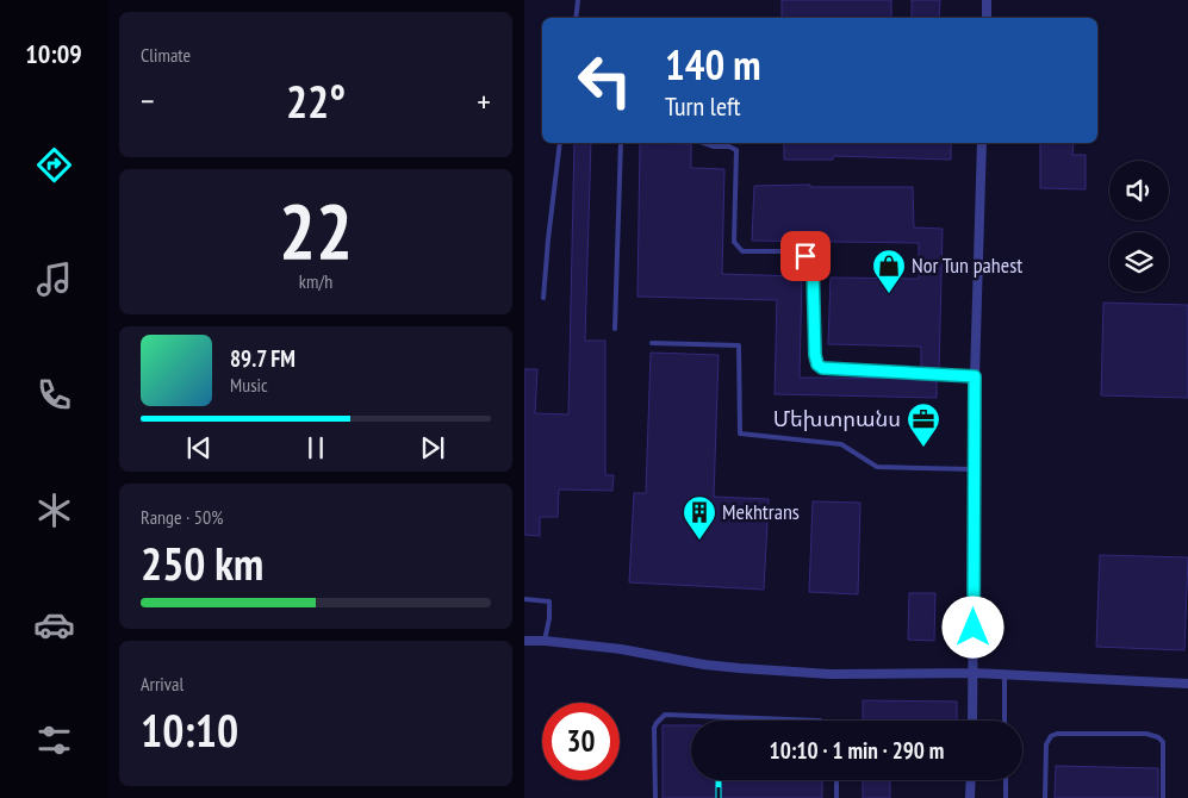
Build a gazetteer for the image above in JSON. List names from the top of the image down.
{
  "places": {
    "shop": ["Nor Tun pahest"],
    "office": ["Մեխտրանս"],
    "building": ["Mekhtrans"]
  },
  "page": {
    "tabs": "10:09",
    "tile": [
      "Climate",
      ["22", "km/h"],
      ["Range · 50%", "250 km"],
      ["Arrival", "10:10"]
    ],
    "turn": ["140 m", "Turn left"],
    "heat": ["−", "22°", "+"],
    "song": ["89.7 FM", "Music"],
    "limit": "30",
    "trip": "10:10 · 1 min · 290 m"
  }
}
